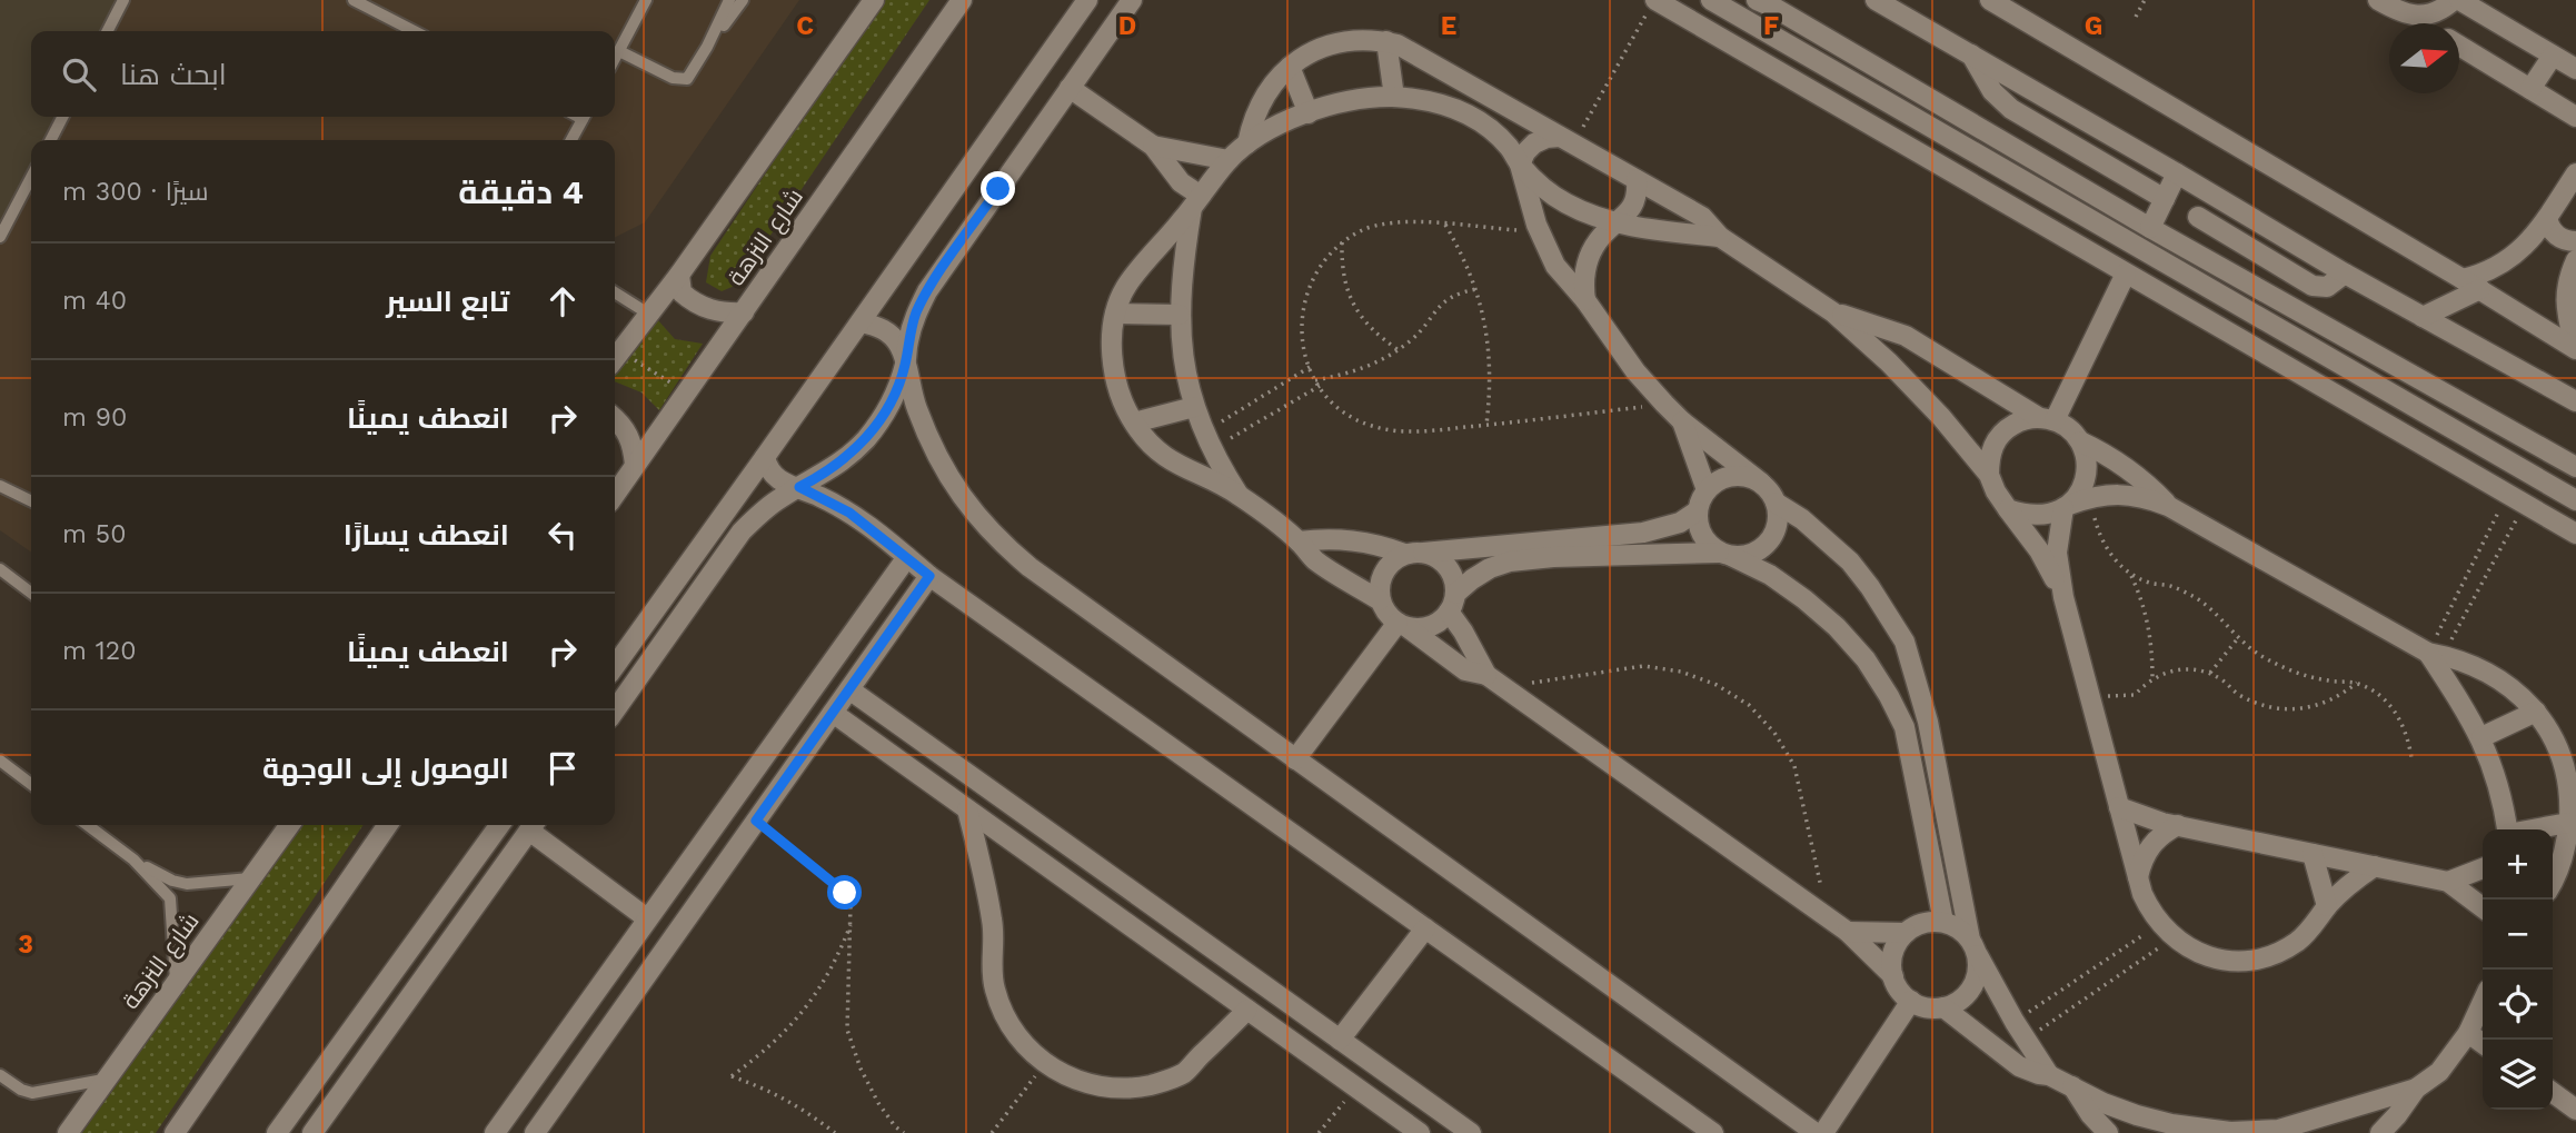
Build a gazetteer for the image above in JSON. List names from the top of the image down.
{
  "streets": {
    "street": ["شارع النزهة"]
  },
  "north": "right",
  "page": {
    "search": "ابحث هنا",
    "heading": ["4 دقيقة", "سيرًا · 300 m"],
    "list": [
      ["تابع السير", "40 m"],
      ["انعطف يمينًا", "90 m"],
      ["انعطف يسارًا", "50 m"],
      ["انعطف يمينًا", "120 m"],
      "الوصول إلى الوجهة"
    ],
    "map_buttons": ["+", "−"]
  },
  "grid": {
    "columns": [
      "C",
      "D",
      "E",
      "F",
      "G"
    ],
    "rows": ["3"]
  }
}
